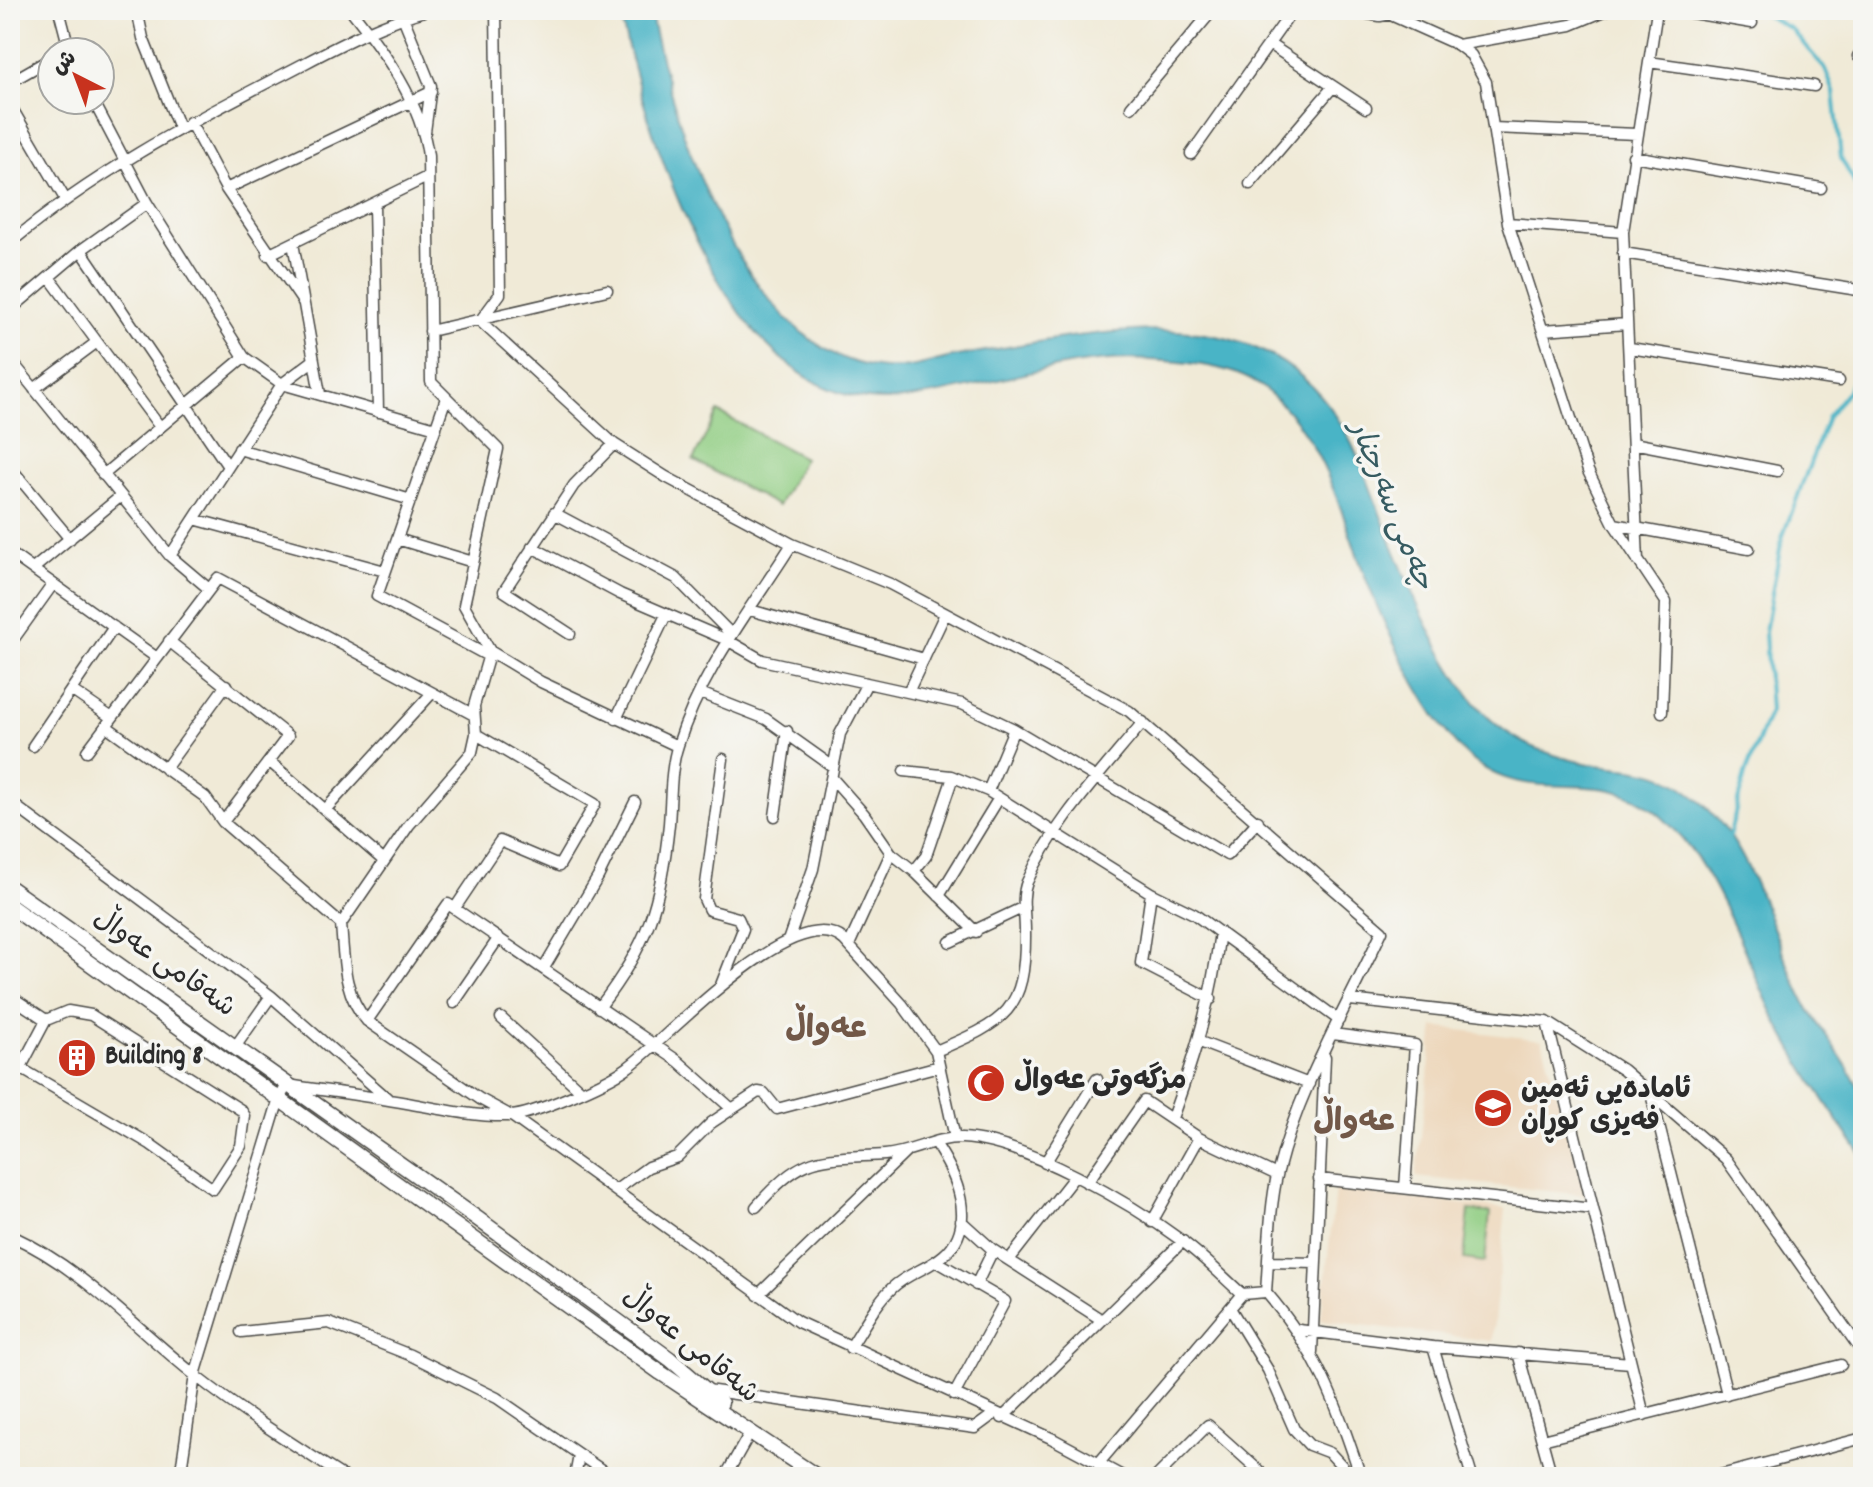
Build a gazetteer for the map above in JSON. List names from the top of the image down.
{
  "streets": {
    "main road": ["شەقامی عەواڵ"]
  },
  "districts": ["عەواڵ", "عەواڵ"],
  "water": ["چەمی سەرچنار"],
  "places": {
    "building": ["Building 8"],
    "mosque": ["مزگەوتی عەواڵ"],
    "school or university": ["ئامادەیی ئەمین فەیزی کوڕان"]
  },
  "north": "top left"
}
